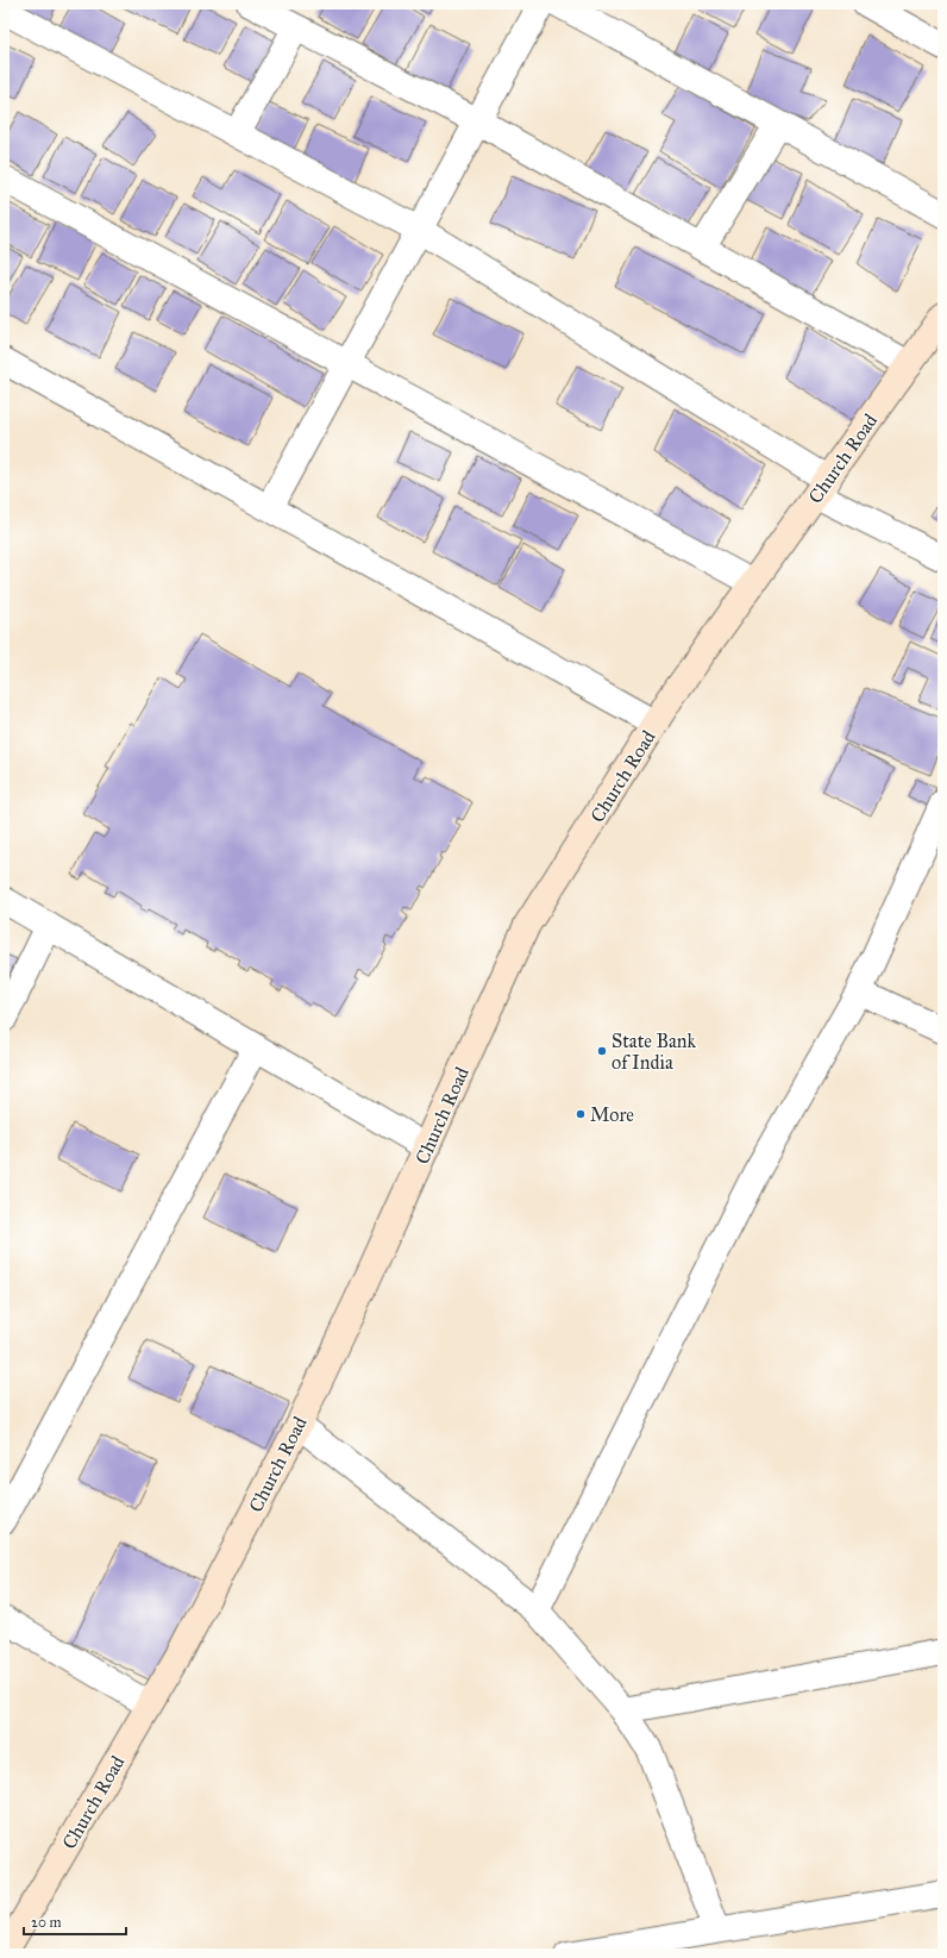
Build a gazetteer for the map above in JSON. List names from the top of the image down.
{
  "streets": {
    "main road": ["Church Road"]
  },
  "places": ["State Bank of India", "More"],
  "scale_bar": "20 m"
}
